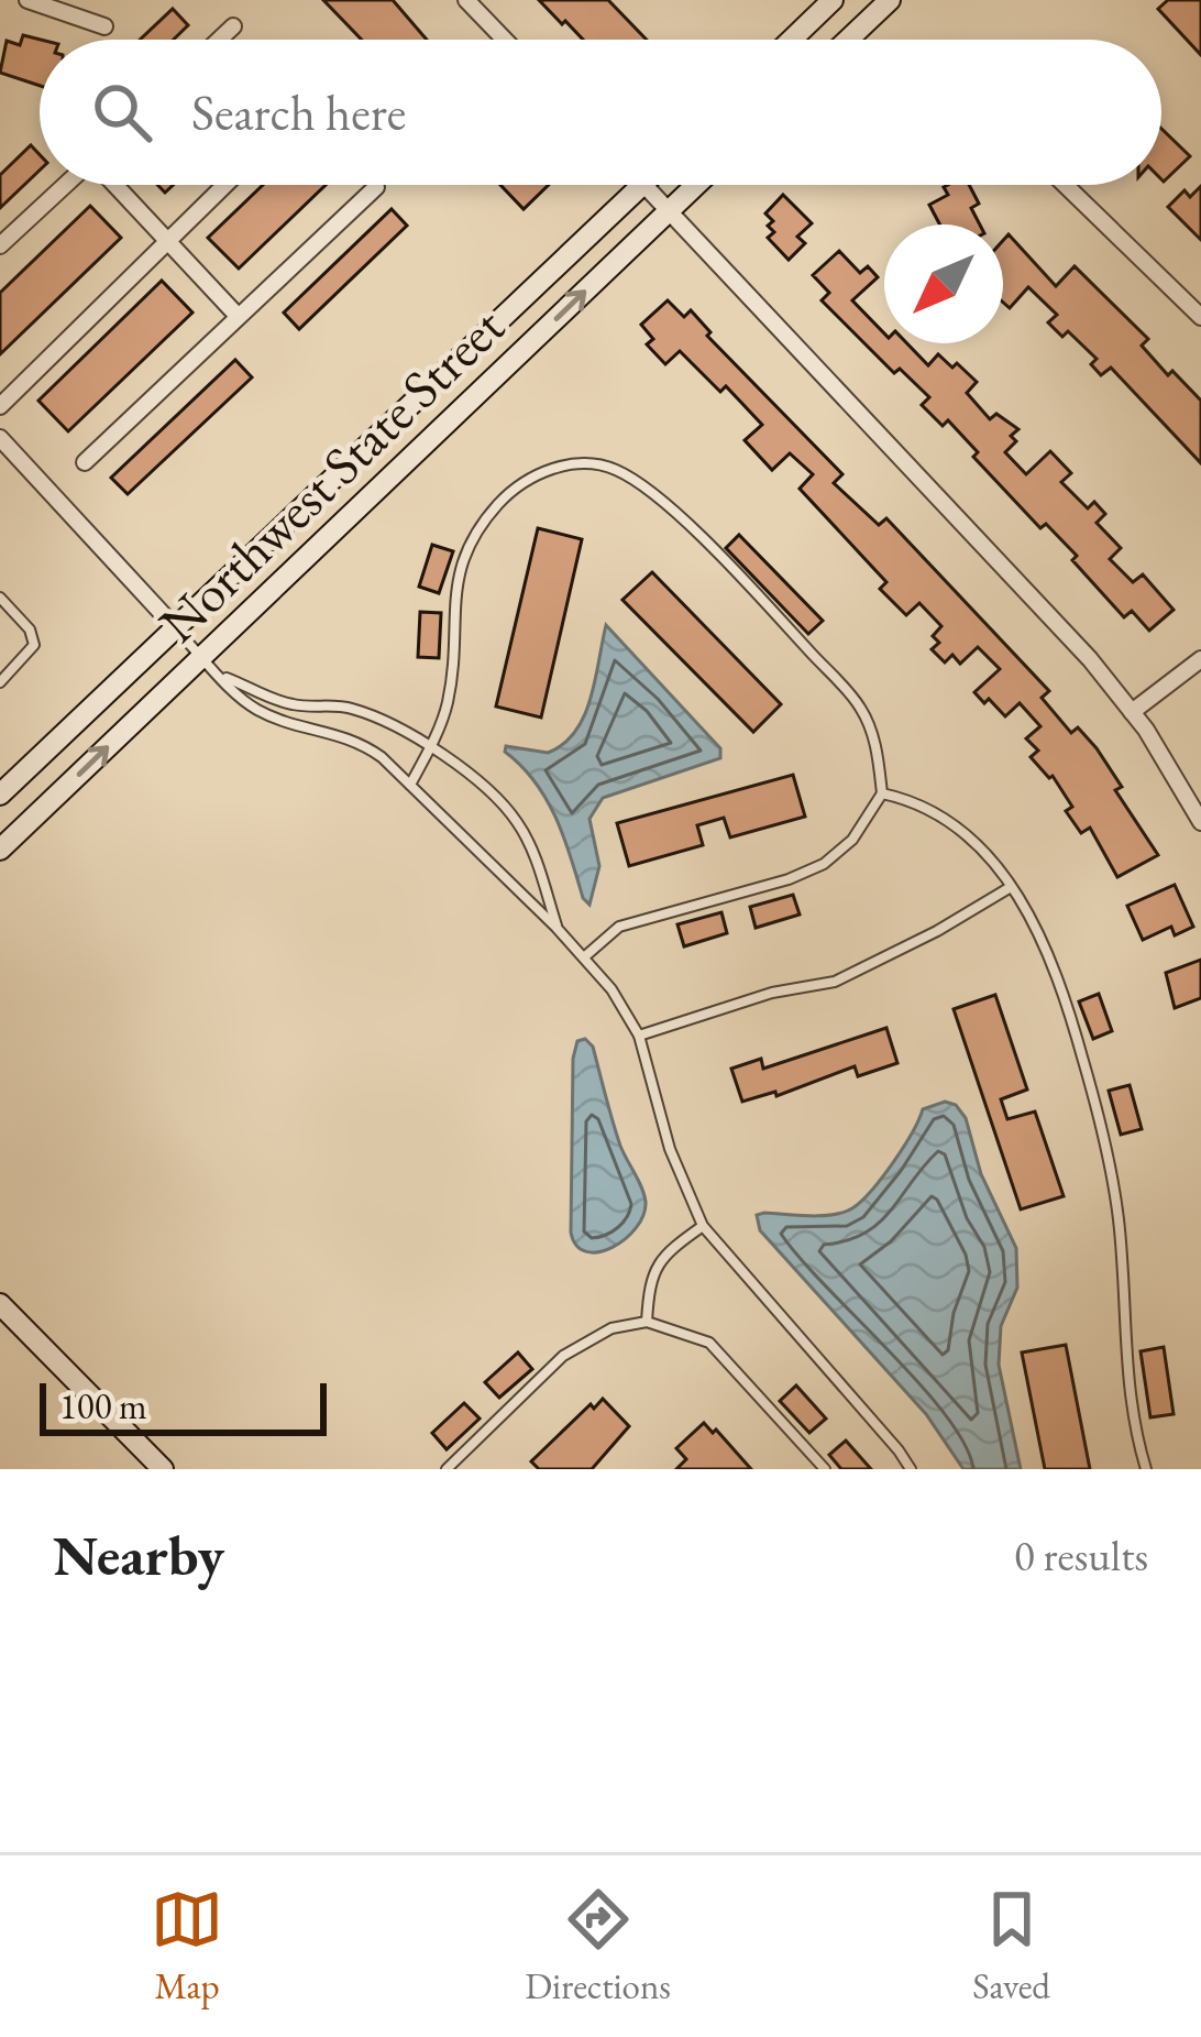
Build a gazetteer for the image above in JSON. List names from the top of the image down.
{
  "streets": {
    "main road": ["Northwest State Street"]
  },
  "scale_bar": "100 m",
  "north": "bottom left",
  "page": {
    "search": "Search here",
    "scale": "100 m",
    "heading": ["Nearby", "0 results"],
    "nav": ["Map", "Directions", "Saved"]
  }
}
